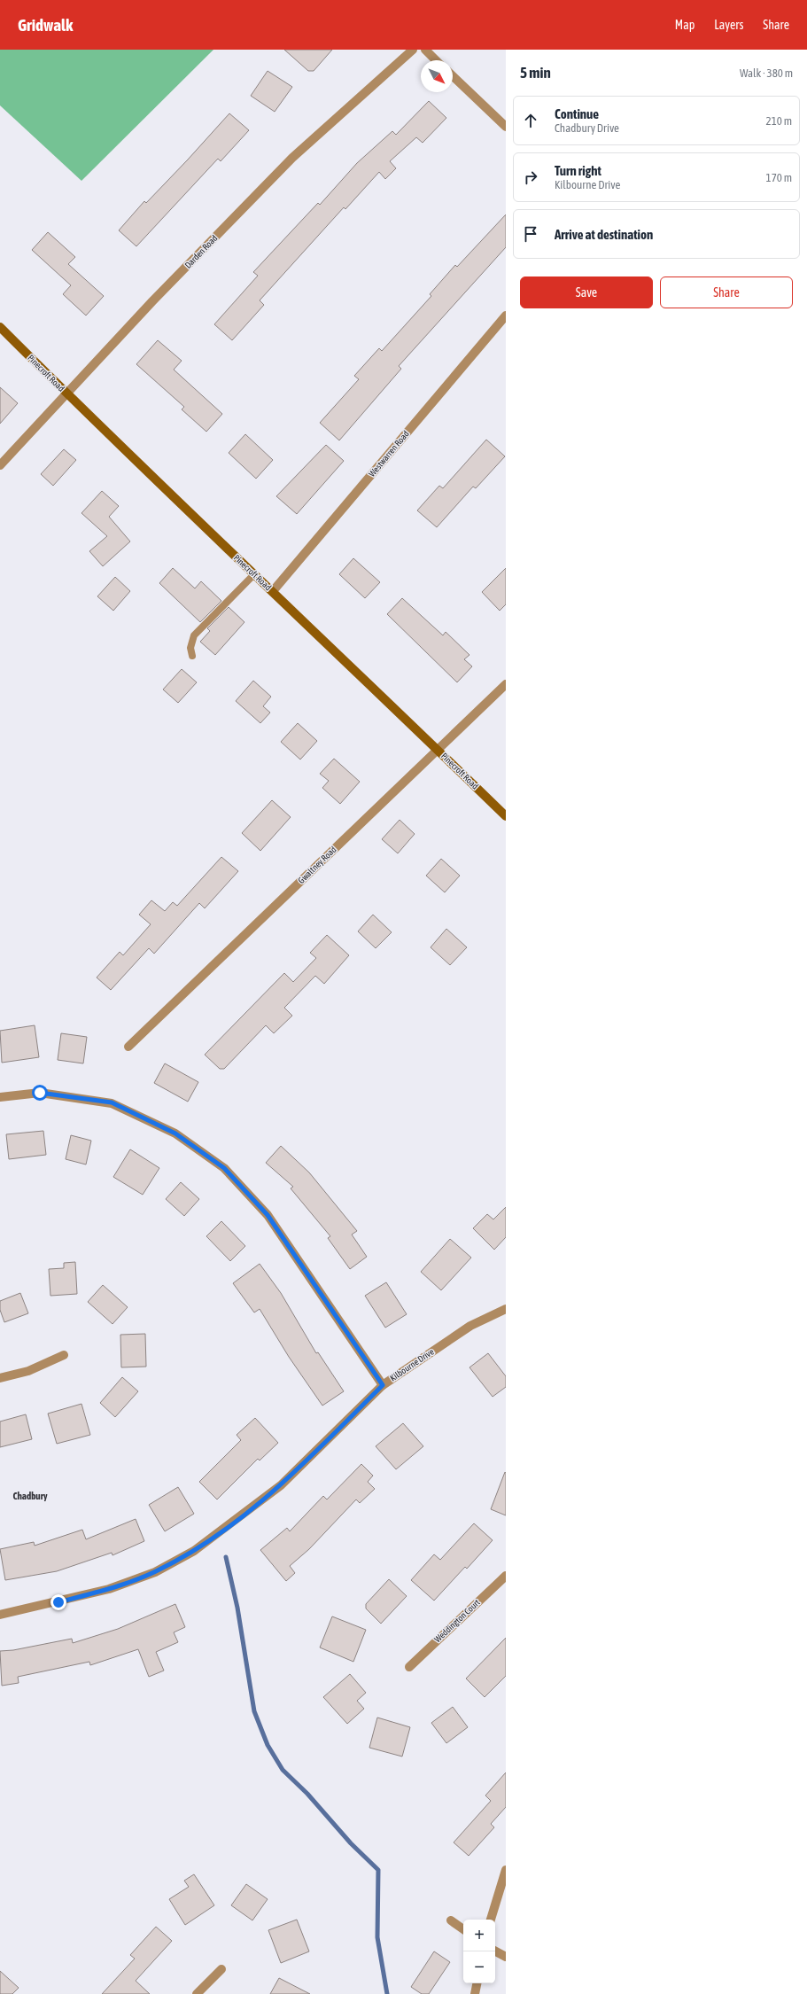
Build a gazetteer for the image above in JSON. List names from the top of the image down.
{
  "streets": {
    "street": [
      "Darden Road",
      "Pinecroft Road",
      "Westwarren Road",
      "Gwaltney Road",
      "Kilbourne Drive",
      "Weddington Court"
    ]
  },
  "crossings": [
    ["Darden Road", "Pinecroft Road"],
    ["Pinecroft Road", "Westwarren Road"],
    ["Pinecroft Road", "Gwaltney Road"]
  ],
  "districts": ["Chadbury"],
  "north": "bottom right",
  "page": {
    "header": "Gridwalk",
    "nav": ["Map", "Layers", "Share"],
    "heading": ["5 min", "Walk · 380 m"],
    "list": [
      ["Continue", "Chadbury Drive", "210 m"],
      ["Turn right", "Kilbourne Drive", "170 m"],
      "Arrive at destination"
    ],
    "buttons": ["Save", "Share"],
    "map_buttons": ["+", "−"]
  }
}
